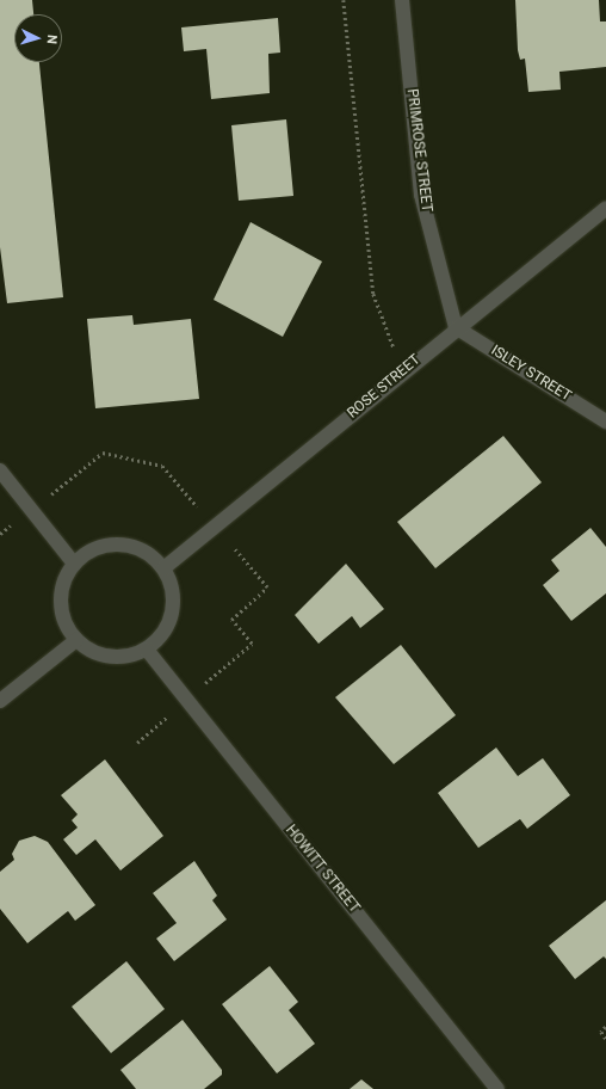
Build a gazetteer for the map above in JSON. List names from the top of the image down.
{
  "streets": {
    "street": [
      "PRIMROSE STREET",
      "ISLEY STREET",
      "ROSE STREET",
      "HOWITT STREET"
    ]
  },
  "crossings": [
    ["PRIMROSE STREET", "ISLEY STREET"],
    ["PRIMROSE STREET", "ROSE STREET"],
    ["ISLEY STREET", "ROSE STREET"],
    ["ROSE STREET", "HOWITT STREET"]
  ],
  "north": "right"
}
